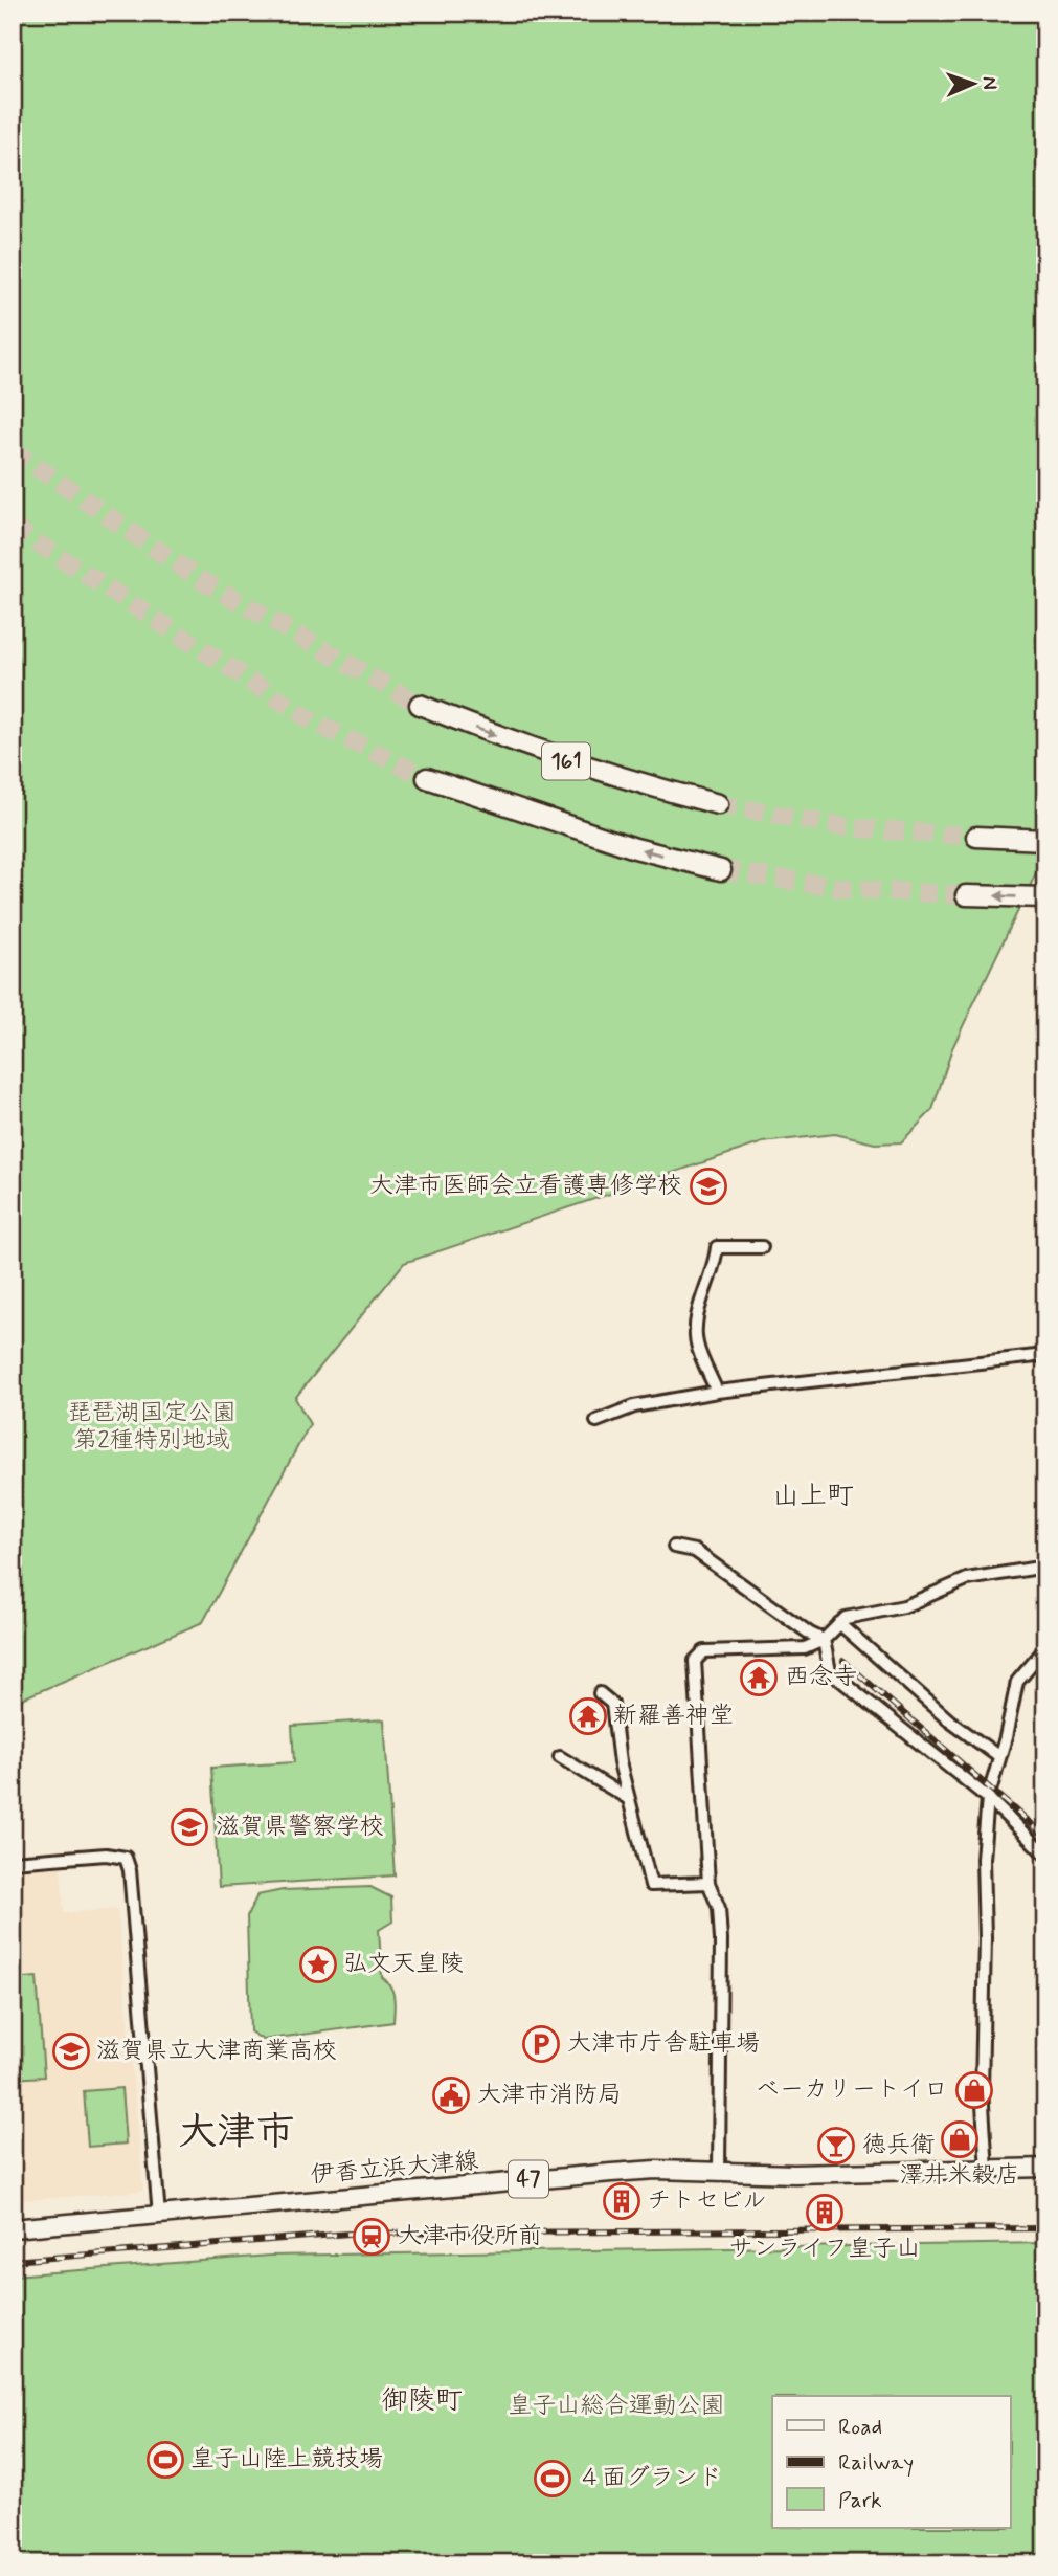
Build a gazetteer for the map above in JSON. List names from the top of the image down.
{
  "streets": {
    "highway": ["161"],
    "main road": ["伊香立浜大津線", "47"]
  },
  "districts": ["山上町", "大津市", "御陵町"],
  "parks": ["琵琶湖国定公園 第2種特別地域", "皇子山総合運動公園"],
  "places": {
    "school or university": ["大津市医師会立看護専修学校", "滋賀県警察学校", "滋賀県立大津商業高校"],
    "temple": ["西念寺", "新羅善神堂"],
    "place": ["弘文天皇陵"],
    "parking": ["大津市庁舎駐車場"],
    "shop": ["ベーカリートイロ", "澤井米穀店"],
    "public building": ["大津市消防局"],
    "bar": ["徳兵衛"],
    "building": ["チトセビル", "サンライフ皇子山"],
    "station": ["大津市役所前"],
    "sports": ["皇子山陸上競技場", "４面グランド"]
  },
  "legend": ["Road", "Railway", "Park"],
  "north": "right"
}
